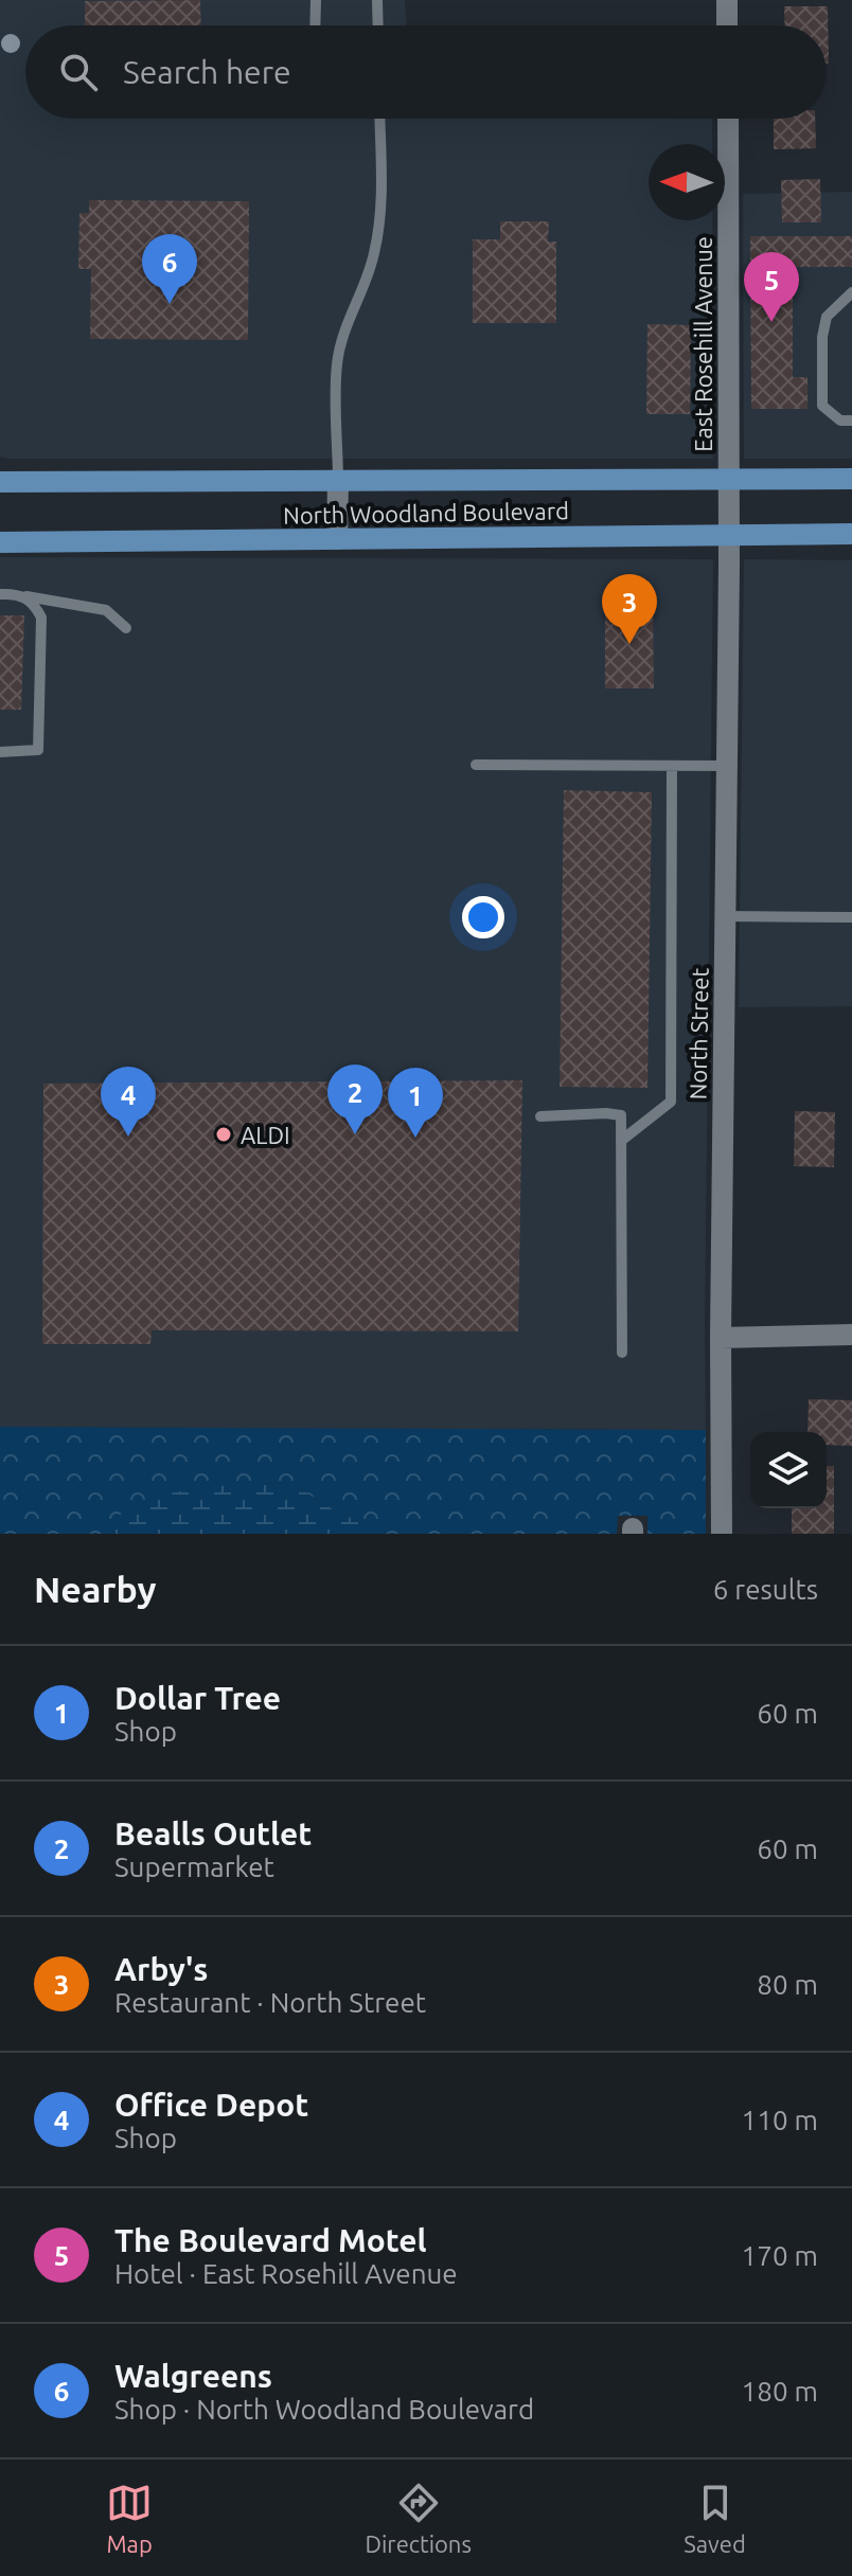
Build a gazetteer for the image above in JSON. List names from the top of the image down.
{
  "streets": {
    "main road": ["North Woodland Boulevard"],
    "street": ["East Rosehill Avenue", "North Street"]
  },
  "crossings": [
    ["East Rosehill Avenue", "North Woodland Boulevard"],
    ["East Rosehill Avenue", "North Street"],
    ["North Woodland Boulevard", "North Street"]
  ],
  "places": ["ALDI"],
  "north": "left",
  "page": {
    "search": "Search here",
    "pins": [
      "6",
      "5",
      "3",
      "2",
      "4",
      "1"
    ],
    "heading": ["Nearby", "6 results"],
    "list": [
      {
        "mark": "1",
        "name": "Dollar Tree",
        "note": "Shop",
        "value": "60 m"
      },
      {
        "mark": "2",
        "name": "Bealls Outlet",
        "note": "Supermarket",
        "value": "60 m"
      },
      {
        "mark": "3",
        "name": "Arby's",
        "note": "Restaurant · North Street",
        "value": "80 m"
      },
      {
        "mark": "4",
        "name": "Office Depot",
        "note": "Shop",
        "value": "110 m"
      },
      {
        "mark": "5",
        "name": "The Boulevard Motel",
        "note": "Hotel · East Rosehill Avenue",
        "value": "170 m"
      },
      {
        "mark": "6",
        "name": "Walgreens",
        "note": "Shop · North Woodland Boulevard",
        "value": "180 m"
      }
    ],
    "nav": ["Map", "Directions", "Saved"]
  }
}
